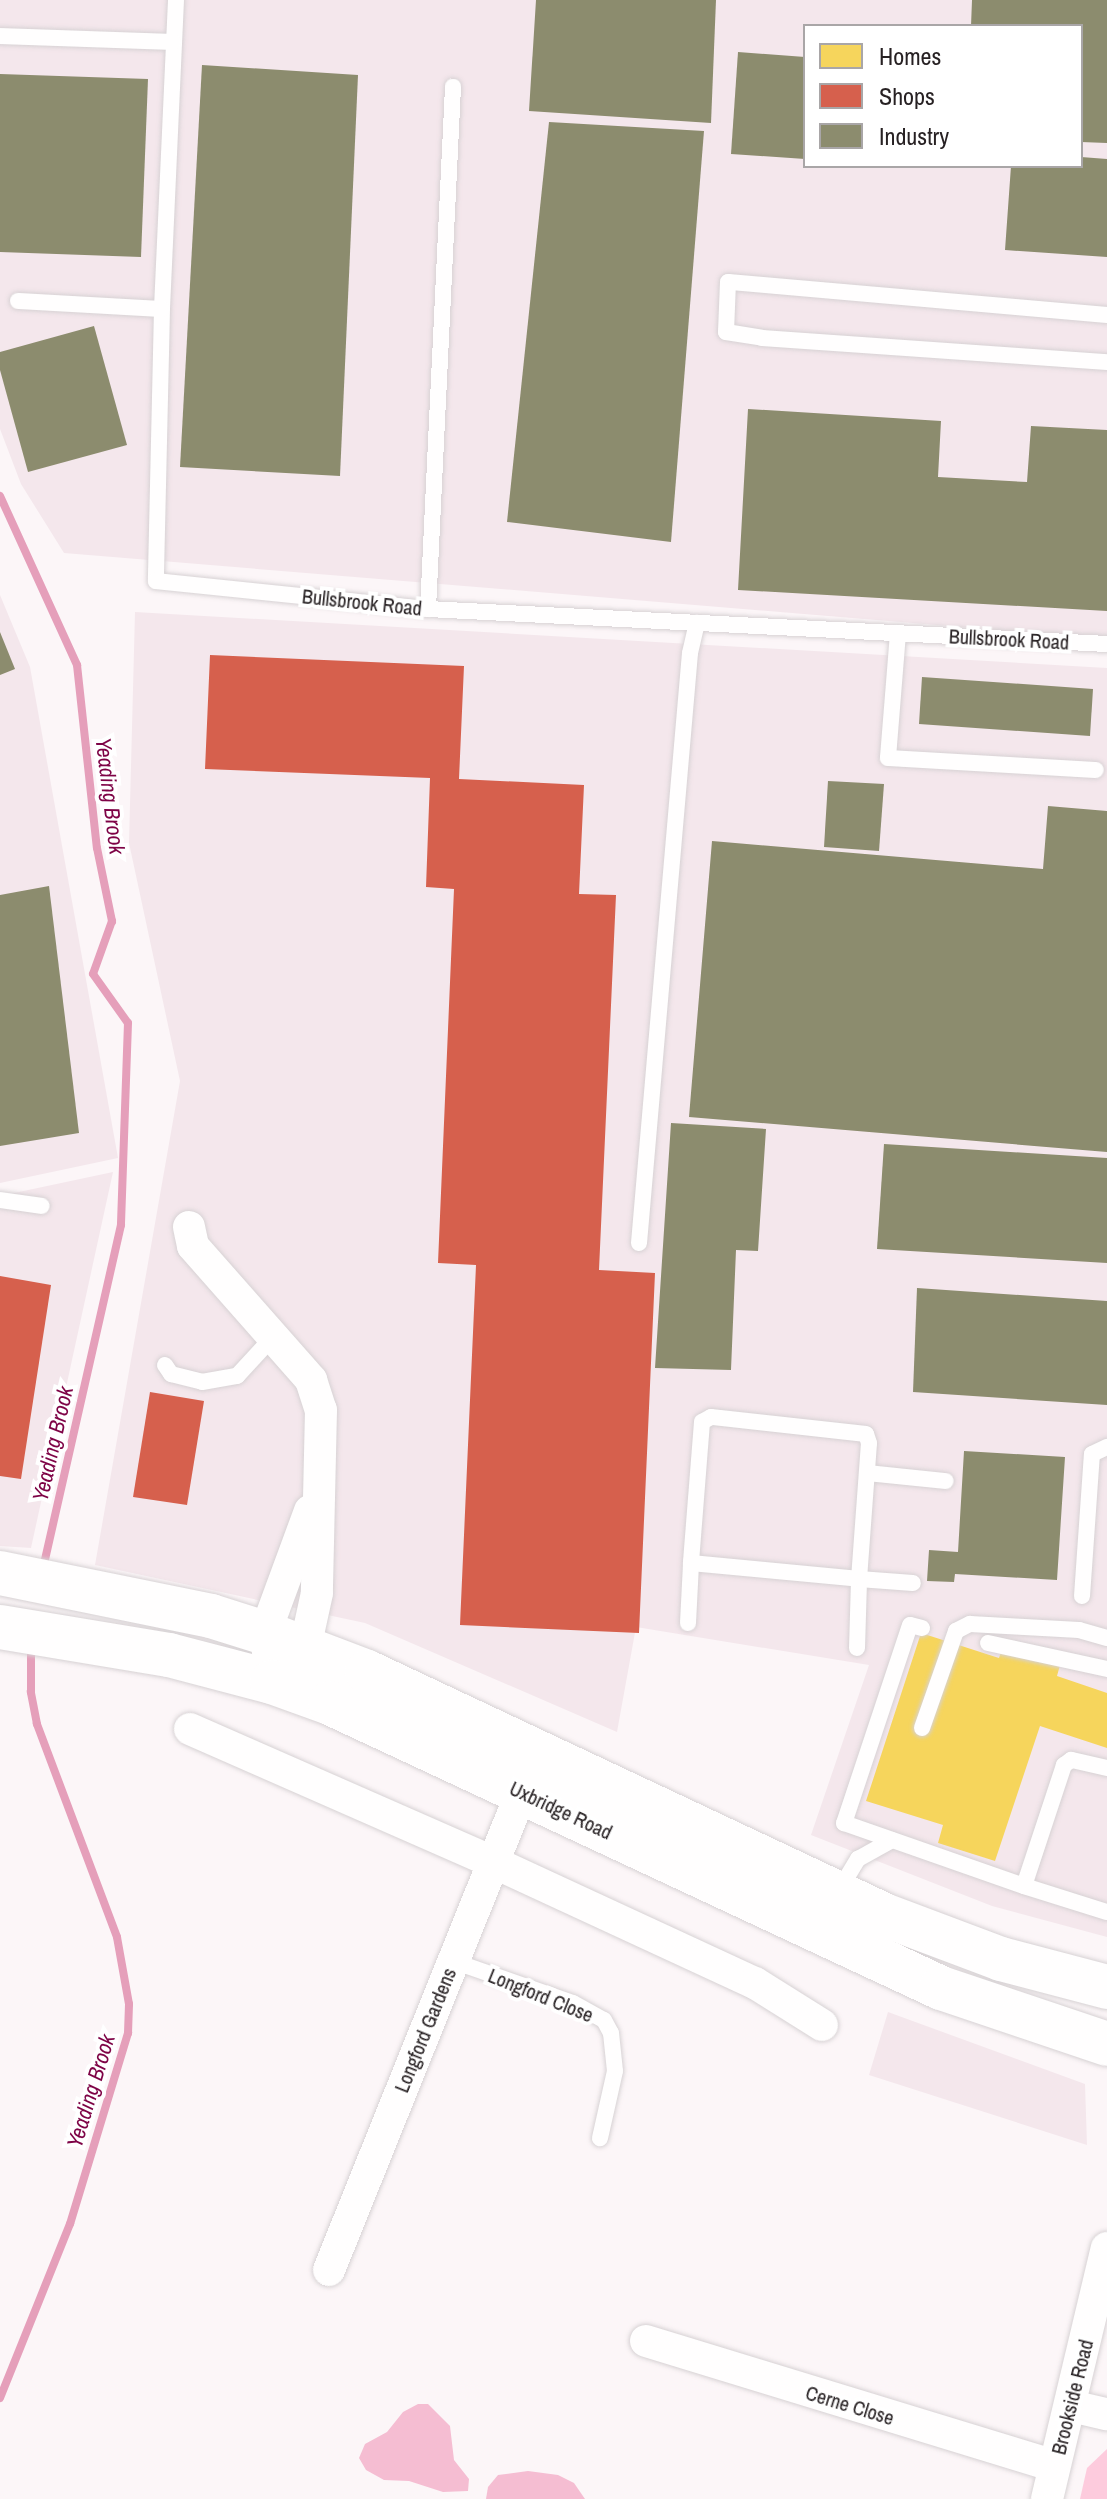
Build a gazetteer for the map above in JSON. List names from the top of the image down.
{
  "streets": {
    "main road": ["Uxbridge Road"],
    "street": ["Longford Gardens", "Brookside Road", "Cerne Close"],
    "lane": ["Bullsbrook Road", "Longford Close"]
  },
  "crossings": [
    ["Uxbridge Road", "Longford Gardens"],
    ["Longford Close", "Longford Gardens"],
    ["Brookside Road", "Cerne Close"]
  ],
  "water": ["Yeading Brook"],
  "legend": ["Homes", "Shops", "Industry"]
}
